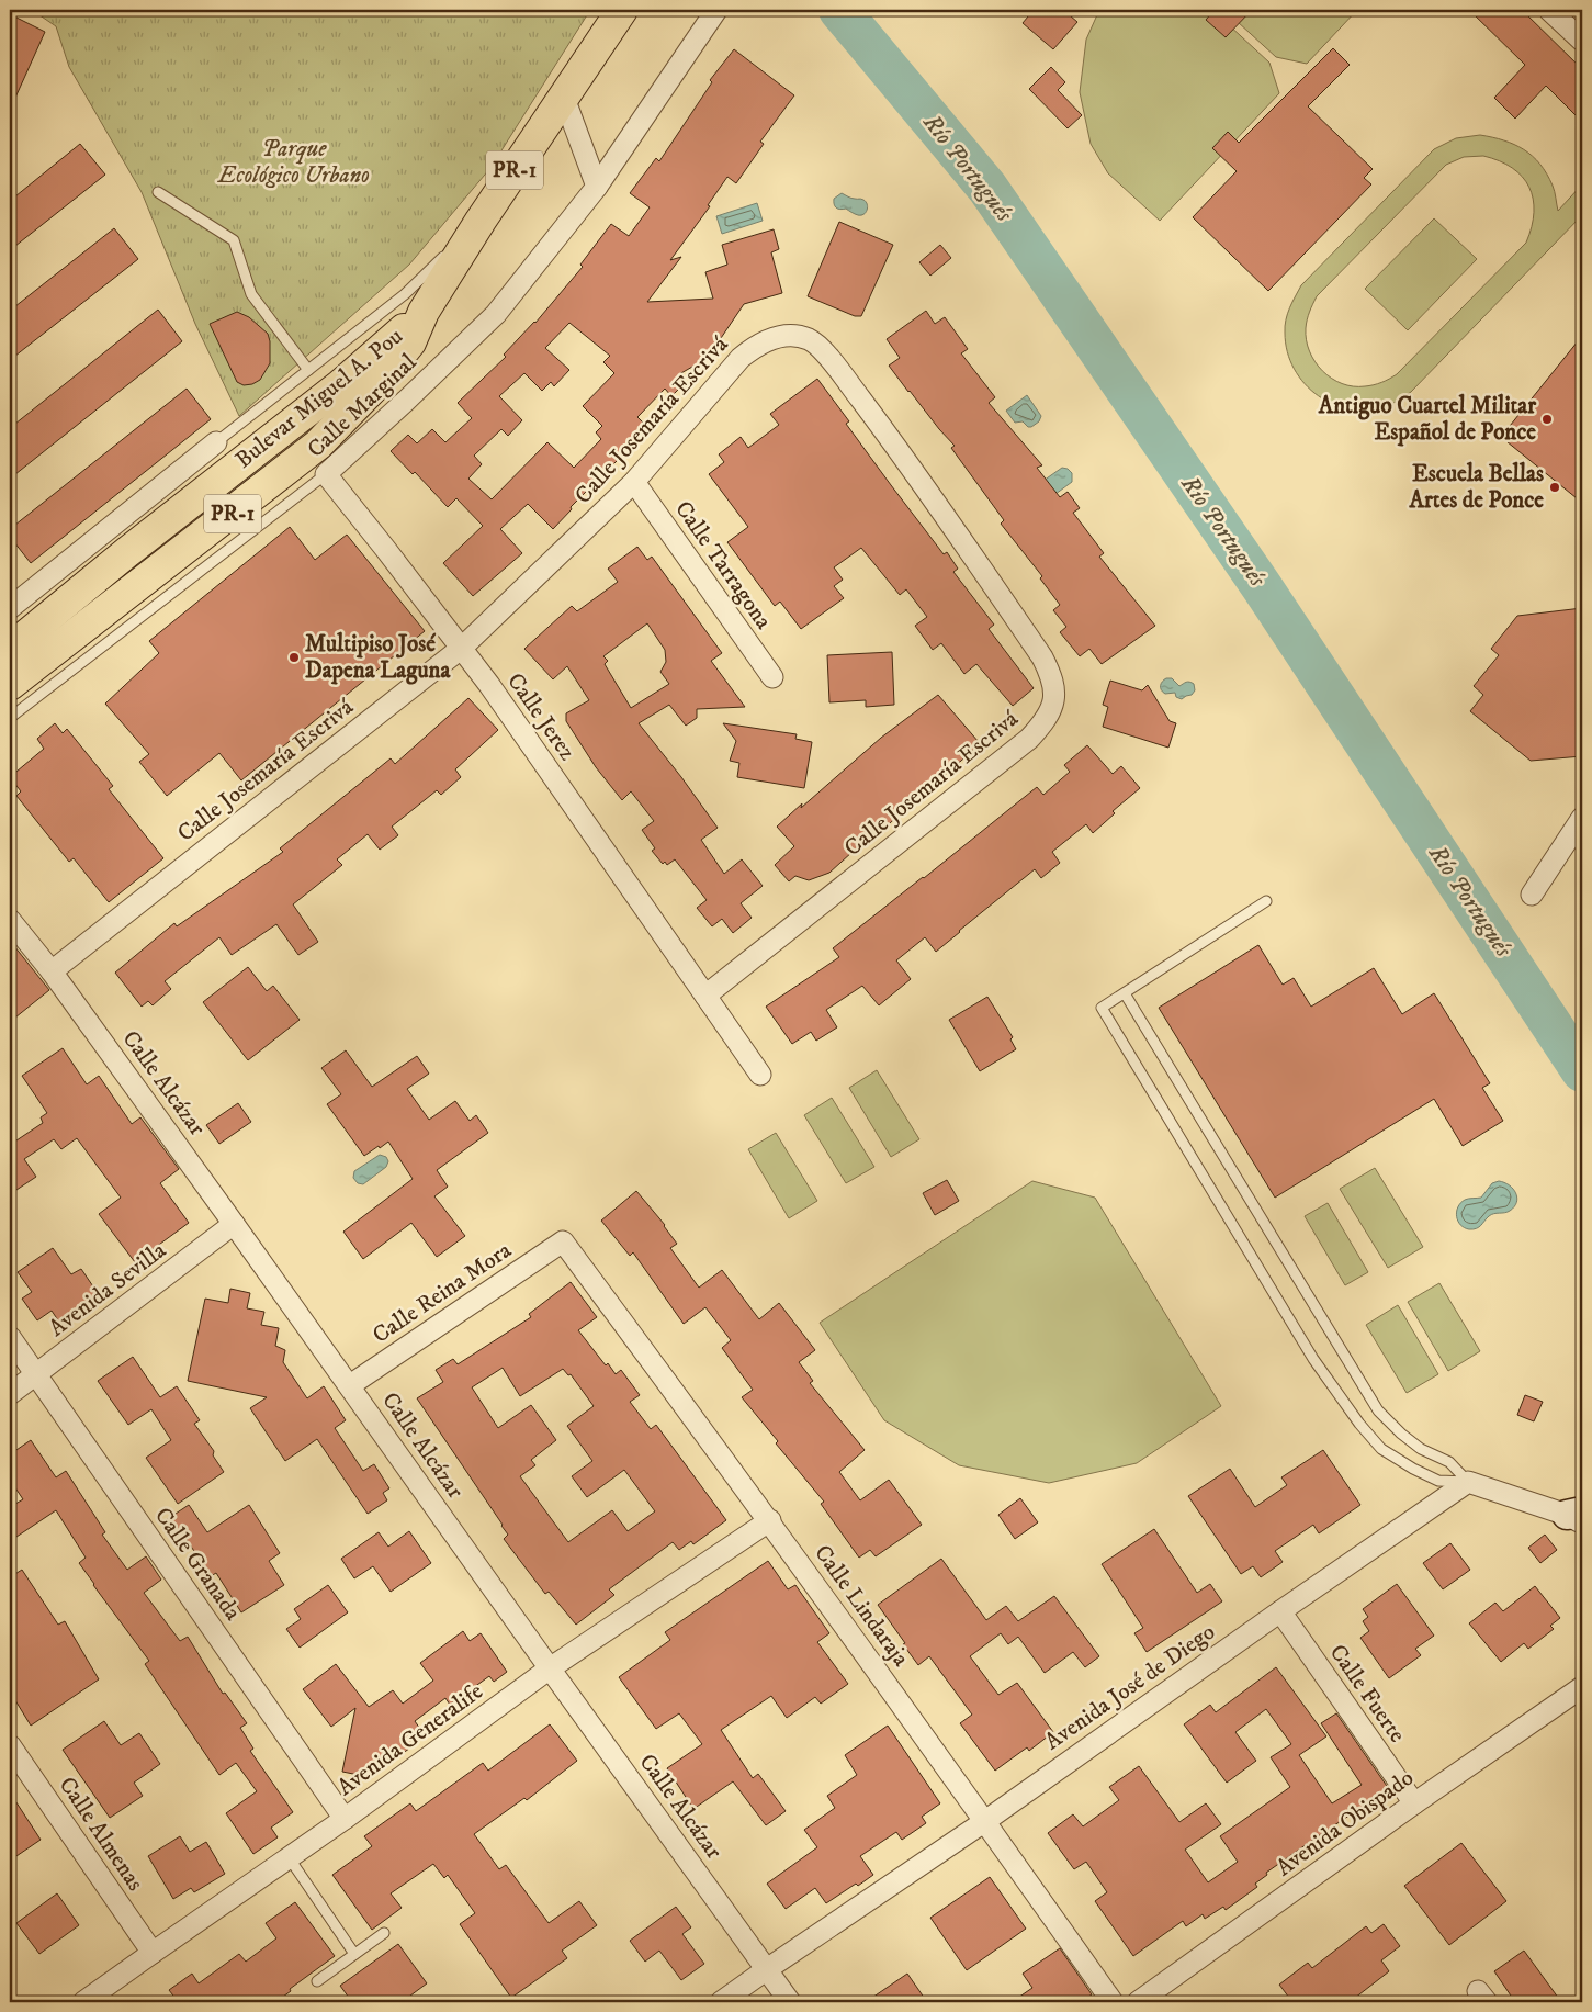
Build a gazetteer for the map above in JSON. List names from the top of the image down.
{
  "streets": {
    "main road": ["PR-1", "Bulevar Miguel A. Pou"],
    "street": [
      "Calle Marginal",
      "Calle Josemaría Escrivá",
      "Calle Tarragona",
      "Calle Jerez",
      "Calle Alcázar",
      "Avenida Sevilla",
      "Calle Reina Mora",
      "Calle Granada",
      "Calle Lindaraja",
      "Avenida José de Diego",
      "Calle Fuerte",
      "Avenida Generalife",
      "Avenida Obispado",
      "Calle Almenas"
    ]
  },
  "crossings": [
    ["Calle Marginal", "Calle Jerez"],
    ["Calle Josemaría Escrivá", "Calle Tarragona"],
    ["Calle Josemaría Escrivá", "Calle Jerez"],
    ["Calle Josemaría Escrivá", "Calle Alcázar"],
    ["Calle Alcázar", "Avenida Sevilla"],
    ["Calle Alcázar", "Calle Reina Mora"],
    ["Calle Alcázar", "Avenida José de Diego"],
    ["Calle Alcázar", "Avenida Generalife"],
    ["Avenida Sevilla", "Calle Granada"],
    ["Calle Reina Mora", "Calle Lindaraja"],
    ["Calle Granada", "Avenida Generalife"],
    ["Calle Lindaraja", "Avenida José de Diego"],
    ["Calle Lindaraja", "Avenida Generalife"],
    ["Avenida José de Diego", "Calle Fuerte"],
    ["Calle Fuerte", "Avenida Obispado"],
    ["Avenida Generalife", "Calle Almenas"]
  ],
  "water": ["Río Portugués"],
  "parks": ["Parque Ecológico Urbano"],
  "places": ["Antiguo Cuartel Militar Español de Ponce", "Escuela Bellas Artes de Ponce", "Multipiso José Dapena Laguna"]
}
